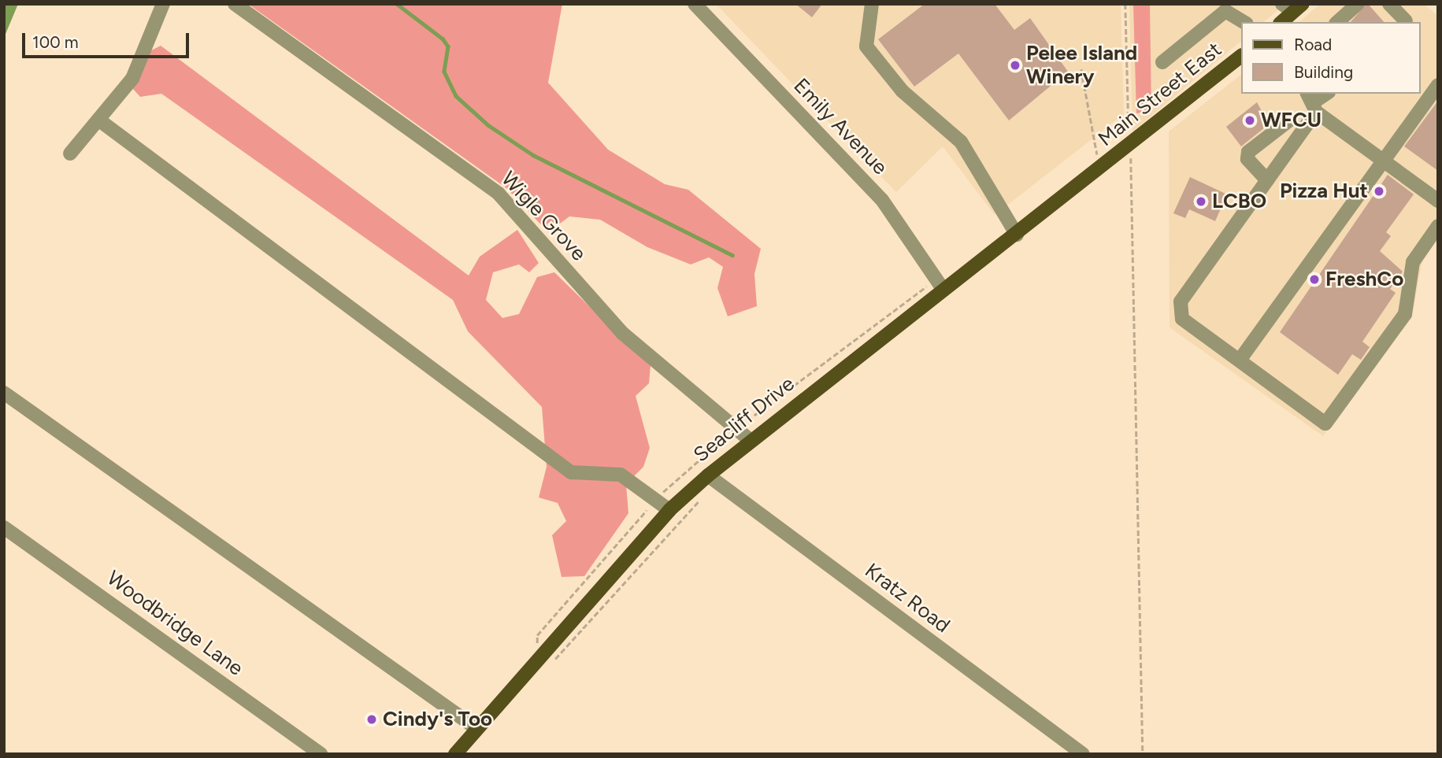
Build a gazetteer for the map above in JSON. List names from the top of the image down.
{
  "streets": {
    "main road": ["Main Street East", "Seacliff Drive"],
    "street": [
      "Emily Avenue",
      "Wigle Grove",
      "Kratz Road",
      "Woodbridge Lane"
    ]
  },
  "crossings": [
    ["Main Street East", "Seacliff Drive"],
    ["Emily Avenue", "Seacliff Drive"],
    ["Wigle Grove", "Seacliff Drive"],
    ["Seacliff Drive", "Kratz Road"]
  ],
  "places": [
    "Pelee Island Winery",
    "WFCU",
    "Pizza Hut",
    "LCBO",
    "FreshCo",
    "Cindy's Too"
  ],
  "legend": ["Road", "Building"],
  "scale_bar": "100 m"
}
